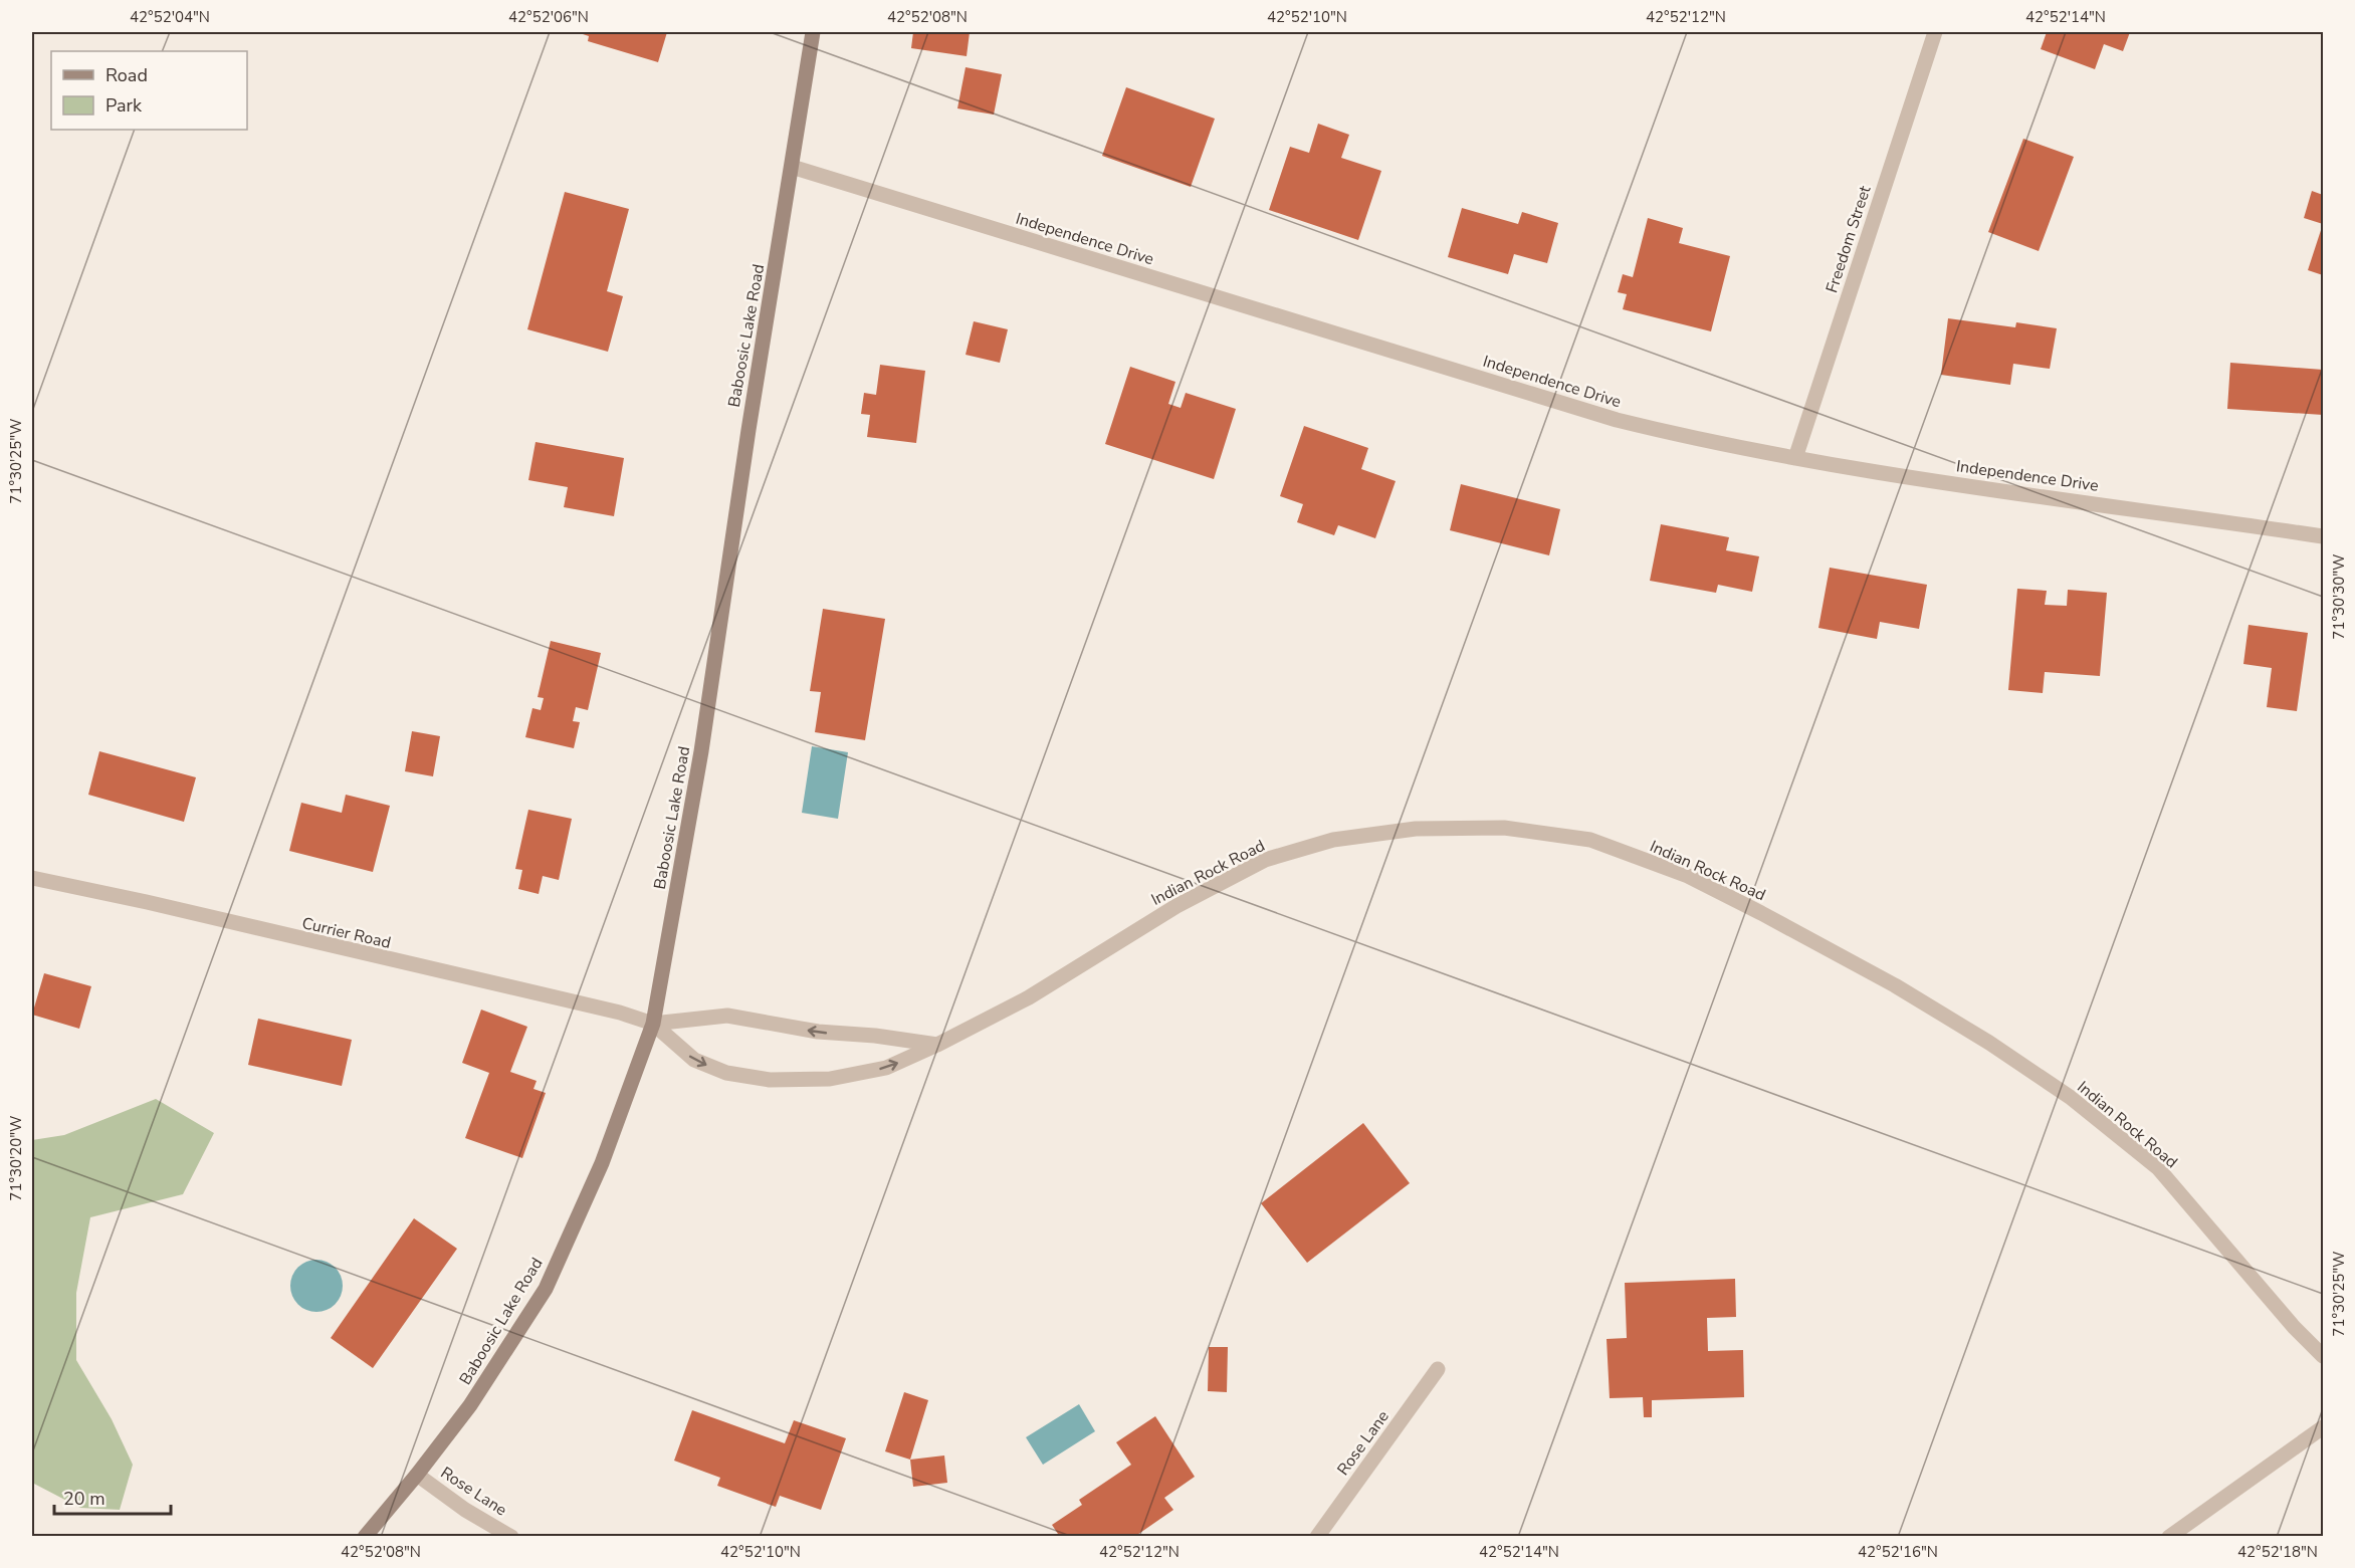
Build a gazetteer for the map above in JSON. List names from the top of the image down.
{
  "streets": {
    "street": [
      "Independence Drive",
      "Freedom Street",
      "Baboosic Lake Road",
      "Indian Rock Road",
      "Currier Road",
      "Rose Lane"
    ]
  },
  "crossings": [
    ["Independence Drive", "Freedom Street"],
    ["Independence Drive", "Baboosic Lake Road"],
    ["Baboosic Lake Road", "Indian Rock Road"],
    ["Baboosic Lake Road", "Currier Road"],
    ["Baboosic Lake Road", "Rose Lane"],
    ["Indian Rock Road", "Currier Road"]
  ],
  "legend": ["Road", "Park"],
  "scale_bar": "20 m",
  "coordinates": [
    "42°52'04\"N",
    "42°52'06\"N",
    "42°52'08\"N",
    "42°52'10\"N",
    "42°52'12\"N",
    "42°52'14\"N",
    "71°30'25\"W",
    "71°30'30\"W",
    "71°30'20\"W",
    "42°52'16\"N",
    "42°52'18\"N"
  ]
}
